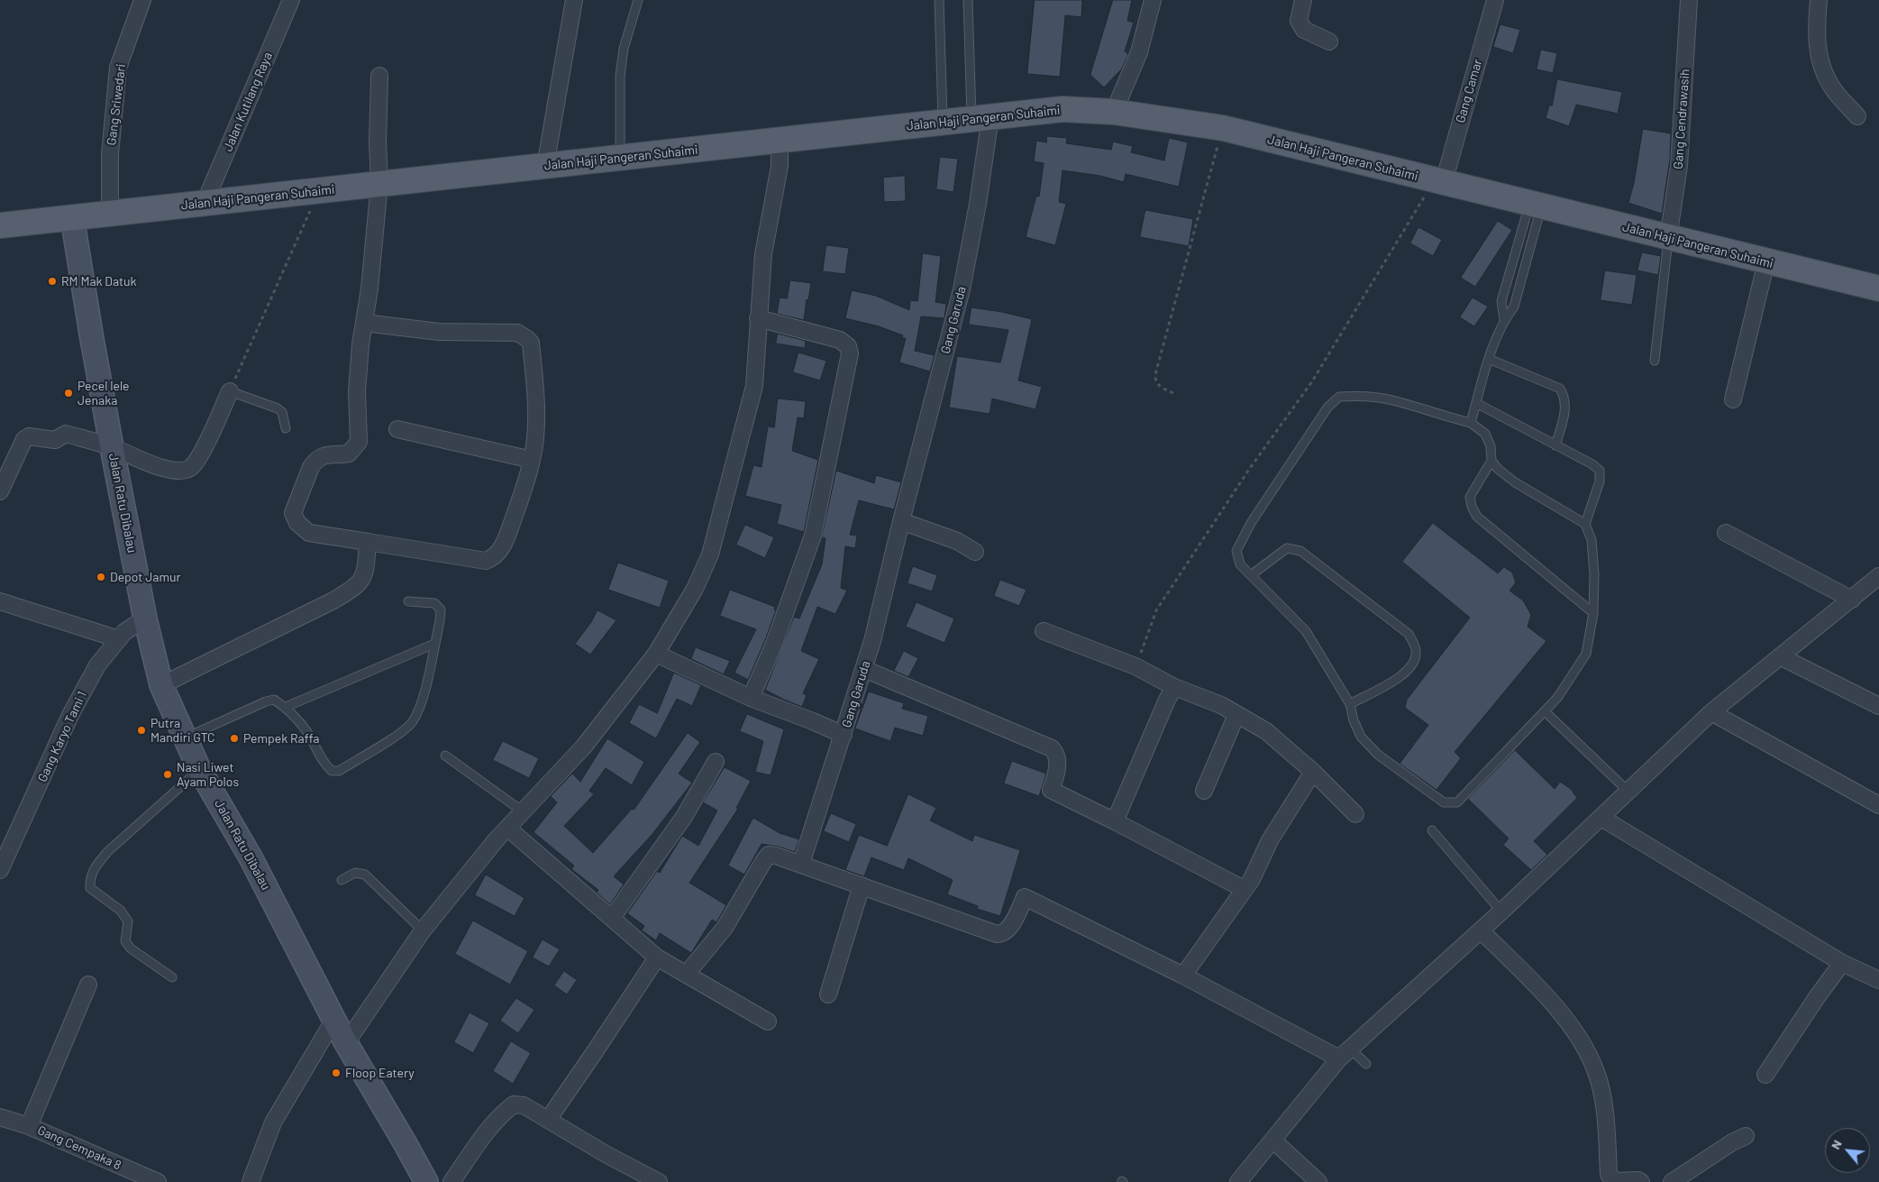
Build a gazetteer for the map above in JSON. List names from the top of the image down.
{
  "streets": {
    "main road": ["Jalan Haji Pangeran Suhaimi", "Jalan Ratu Dibalau"],
    "street": [
      "Gang Camar",
      "Jalan Kutilang Raya",
      "Gang Sriwedari",
      "Gang Cendrawasih",
      "Gang Garuda",
      "Gang Karyo Tami 1",
      "Gang Cempaka 8"
    ]
  },
  "crossings": [
    ["Gang Camar", "Jalan Haji Pangeran Suhaimi"],
    ["Jalan Kutilang Raya", "Jalan Haji Pangeran Suhaimi"],
    ["Gang Sriwedari", "Jalan Haji Pangeran Suhaimi"],
    ["Jalan Haji Pangeran Suhaimi", "Gang Cendrawasih"],
    ["Jalan Haji Pangeran Suhaimi", "Gang Garuda"],
    ["Jalan Haji Pangeran Suhaimi", "Jalan Ratu Dibalau"],
    ["Jalan Ratu Dibalau", "Gang Karyo Tami 1"]
  ],
  "places": [
    "RM Mak Datuk",
    "Pecel lele Jenaka",
    "Depot Jamur",
    "Putra Mandiri GTC",
    "Pempek Raffa",
    "Nasi Liwet Ayam Polos",
    "Floop Eatery"
  ],
  "north": "top left"
}
